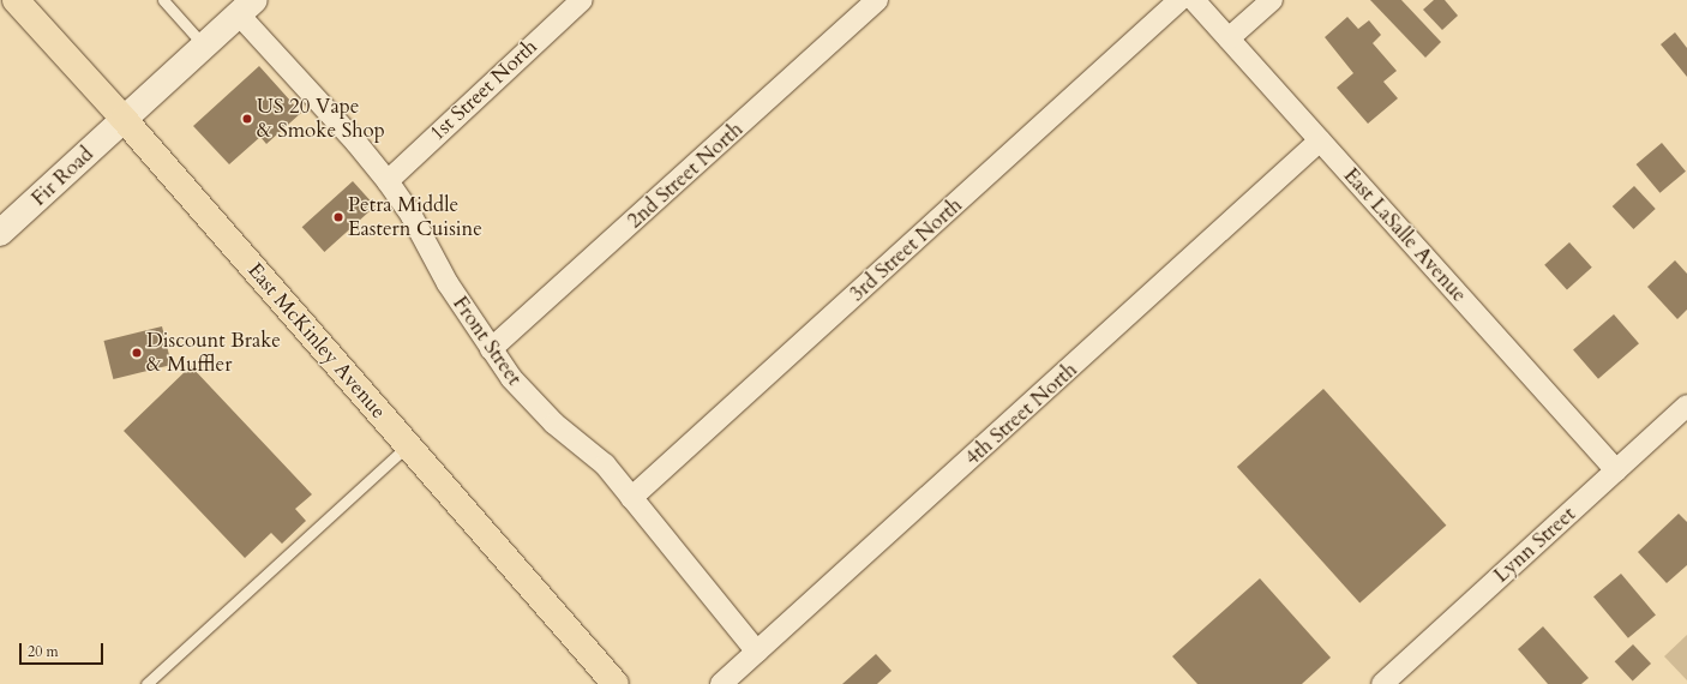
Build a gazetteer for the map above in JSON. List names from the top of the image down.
{
  "streets": {
    "main road": ["East McKinley Avenue"],
    "street": [
      "1st Street North",
      "2nd Street North",
      "Fir Road",
      "East LaSalle Avenue",
      "3rd Street North",
      "Front Street",
      "4th Street North",
      "Lynn Street"
    ]
  },
  "crossings": [
    ["1st Street North", "Front Street"],
    ["2nd Street North", "Front Street"],
    ["Fir Road", "East McKinley Avenue"],
    ["Fir Road", "Front Street"],
    ["East LaSalle Avenue", "4th Street North"],
    ["East LaSalle Avenue", "Lynn Street"],
    ["3rd Street North", "Front Street"],
    ["Front Street", "4th Street North"]
  ],
  "places": ["US 20 Vape & Smoke Shop", "Petra Middle Eastern Cuisine", "Discount Brake & Muffler"],
  "scale_bar": "20 m"
}
